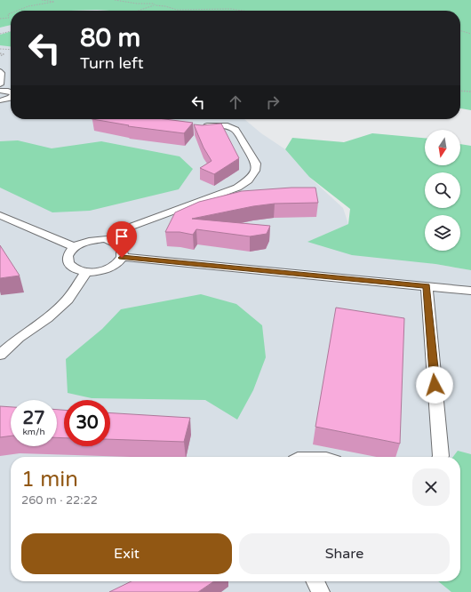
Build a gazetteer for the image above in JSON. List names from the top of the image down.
{
  "north": "bottom",
  "page": {
    "turn": ["80 m", "Turn left"],
    "speed": "27 km/h",
    "limit": "30",
    "heading": ["1 min", "260 m · 22:22"],
    "buttons": ["Exit", "Share"]
  }
}
